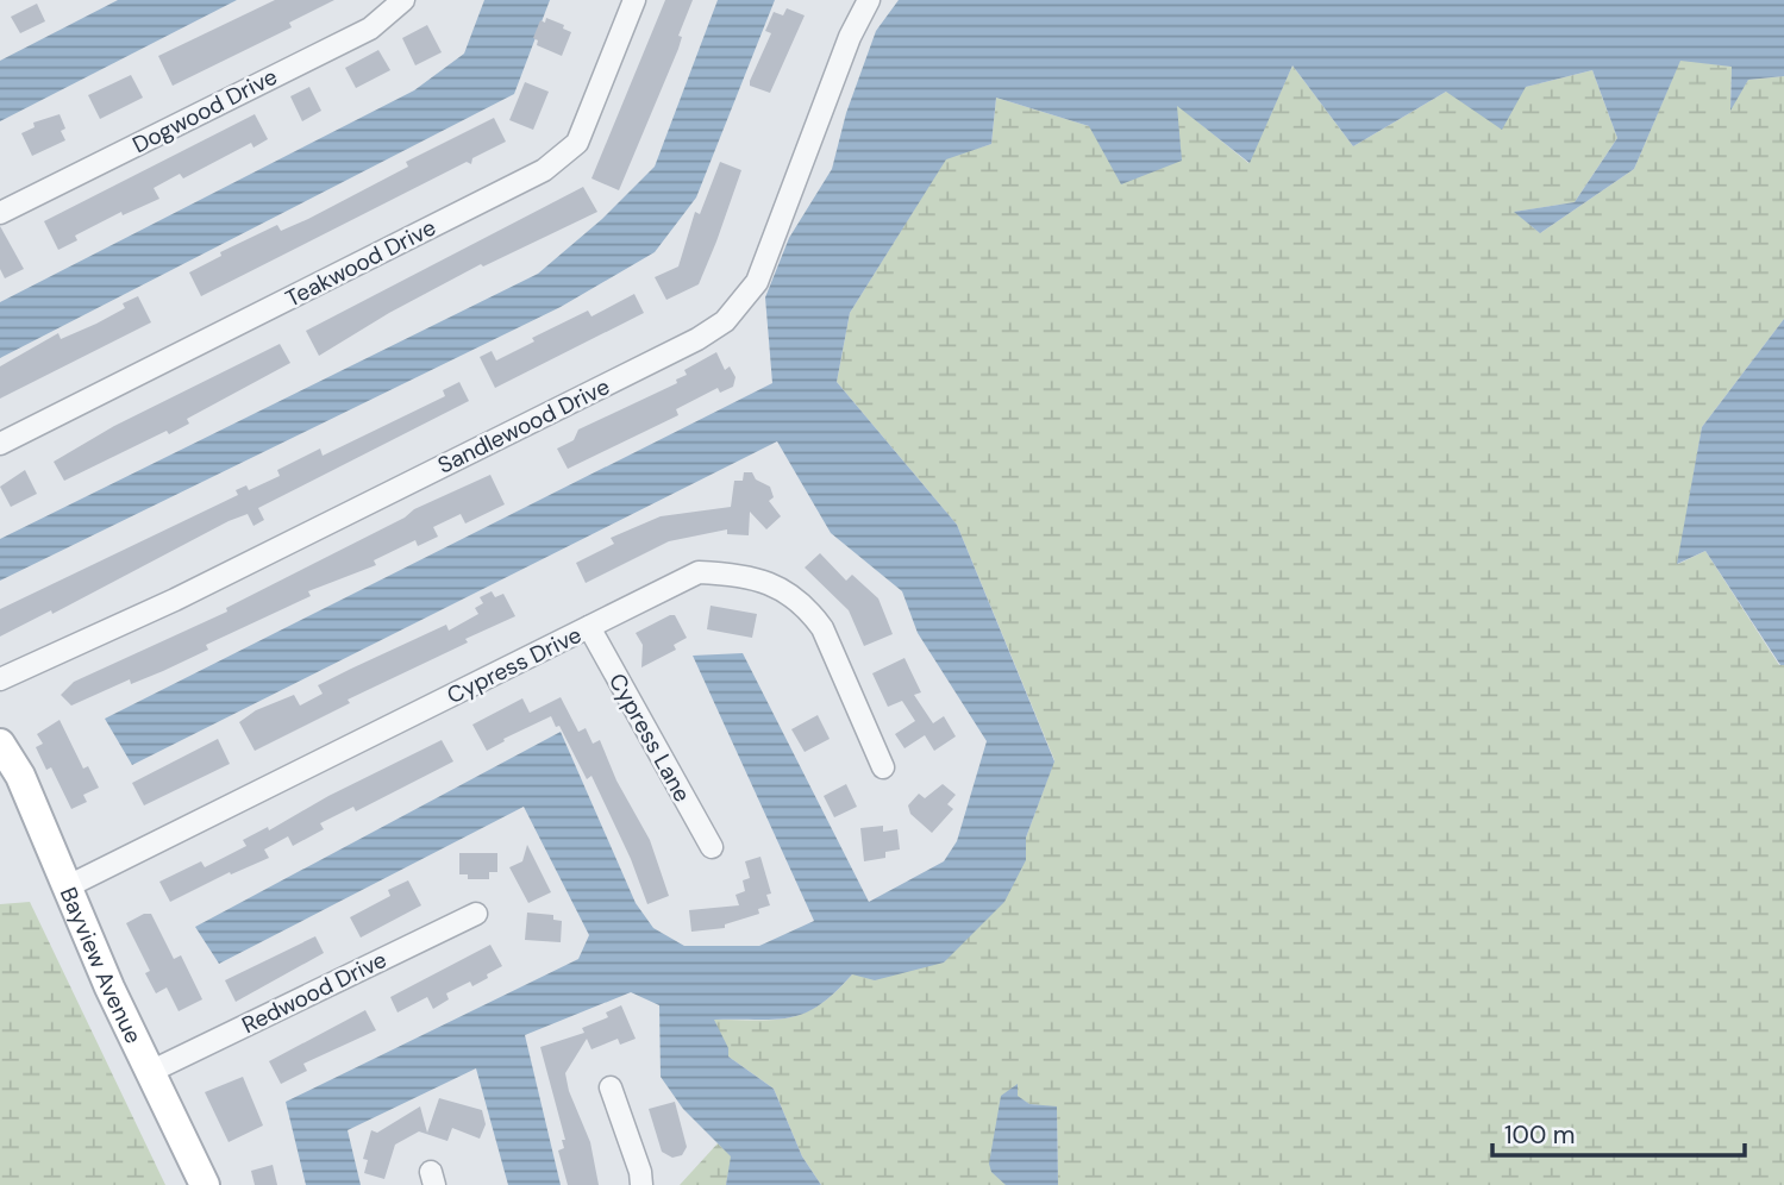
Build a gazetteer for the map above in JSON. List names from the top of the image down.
{
  "streets": {
    "main road": ["Bayview Avenue"],
    "street": [
      "Dogwood Drive",
      "Teakwood Drive",
      "Sandlewood Drive",
      "Cypress Drive",
      "Cypress Lane",
      "Redwood Drive"
    ]
  },
  "crossings": [
    ["Cypress Drive", "Cypress Lane"],
    ["Cypress Drive", "Bayview Avenue"],
    ["Bayview Avenue", "Redwood Drive"]
  ],
  "scale_bar": "100 m"
}
